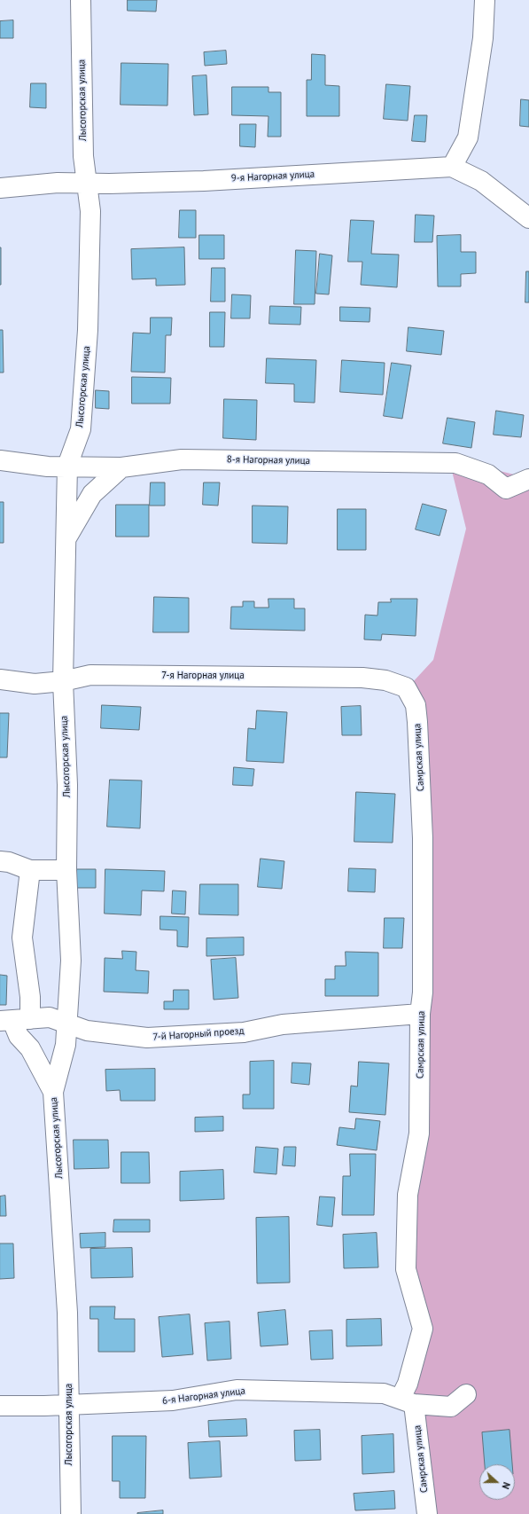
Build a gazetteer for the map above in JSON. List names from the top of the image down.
{
  "streets": {
    "street": [
      "Лысогорская улица",
      "9-я Нагорная улица",
      "8-я Нагорная улица",
      "7-я Нагорная улица",
      "Самрская улица",
      "7-й Нагорный проезд",
      "6-я Нагорная улица"
    ]
  },
  "crossings": [
    ["Лысогорская улица", "9-я Нагорная улица"],
    ["Лысогорская улица", "8-я Нагорная улица"],
    ["Лысогорская улица", "7-я Нагорная улица"],
    ["Лысогорская улица", "7-й Нагорный проезд"],
    ["Лысогорская улица", "6-я Нагорная улица"],
    ["7-я Нагорная улица", "Самрская улица"],
    ["Самрская улица", "7-й Нагорный проезд"],
    ["Самрская улица", "6-я Нагорная улица"]
  ],
  "north": "right"
}
